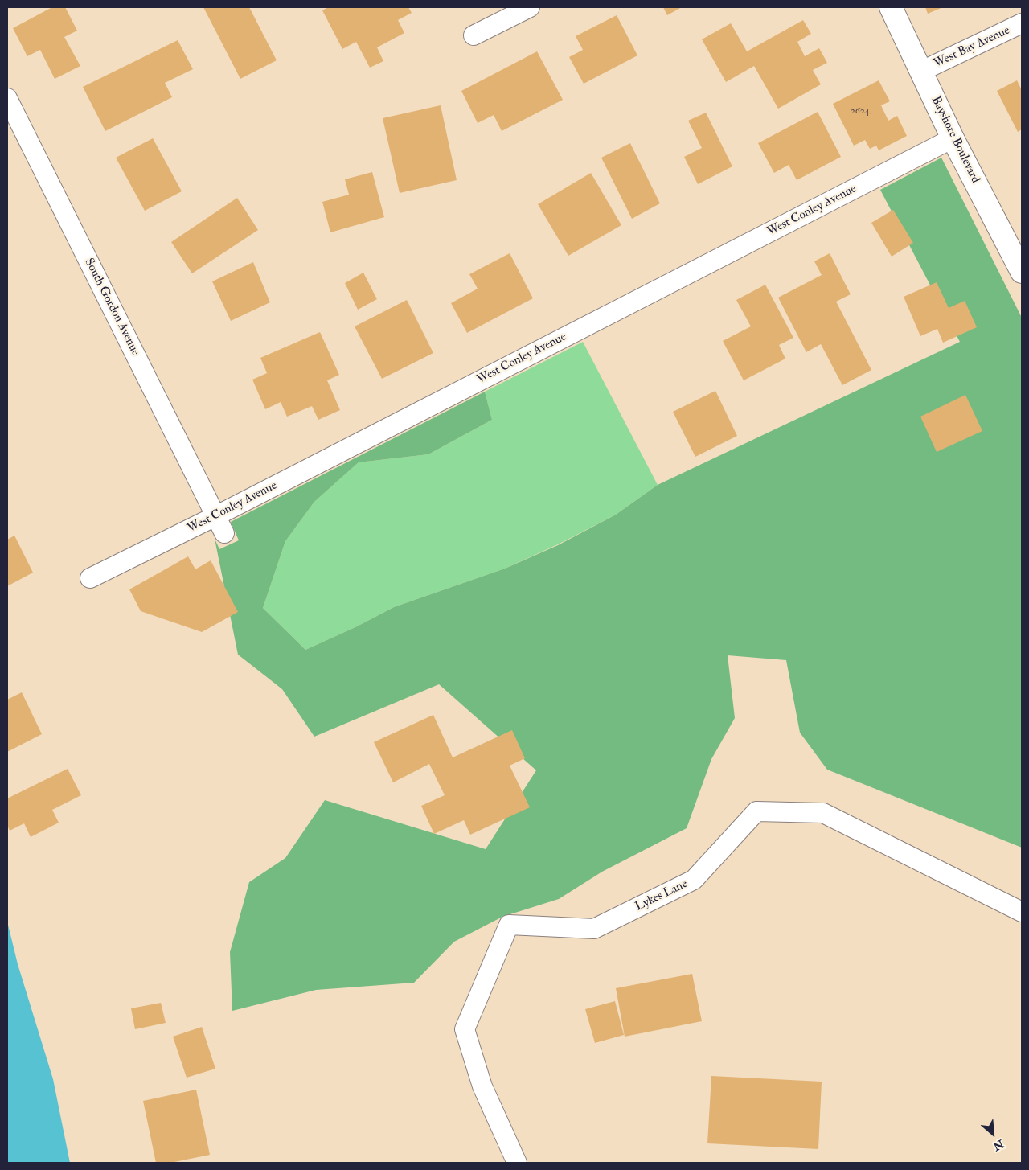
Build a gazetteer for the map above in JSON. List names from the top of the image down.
{
  "streets": {
    "street": [
      "West Bay Avenue",
      "Bayshore Boulevard",
      "West Conley Avenue",
      "South Gordon Avenue",
      "Lykes Lane"
    ]
  },
  "crossings": [
    ["West Bay Avenue", "Bayshore Boulevard"],
    ["Bayshore Boulevard", "West Conley Avenue"],
    ["West Conley Avenue", "South Gordon Avenue"]
  ],
  "house_numbers": ["2624"],
  "north": "bottom right"
}
